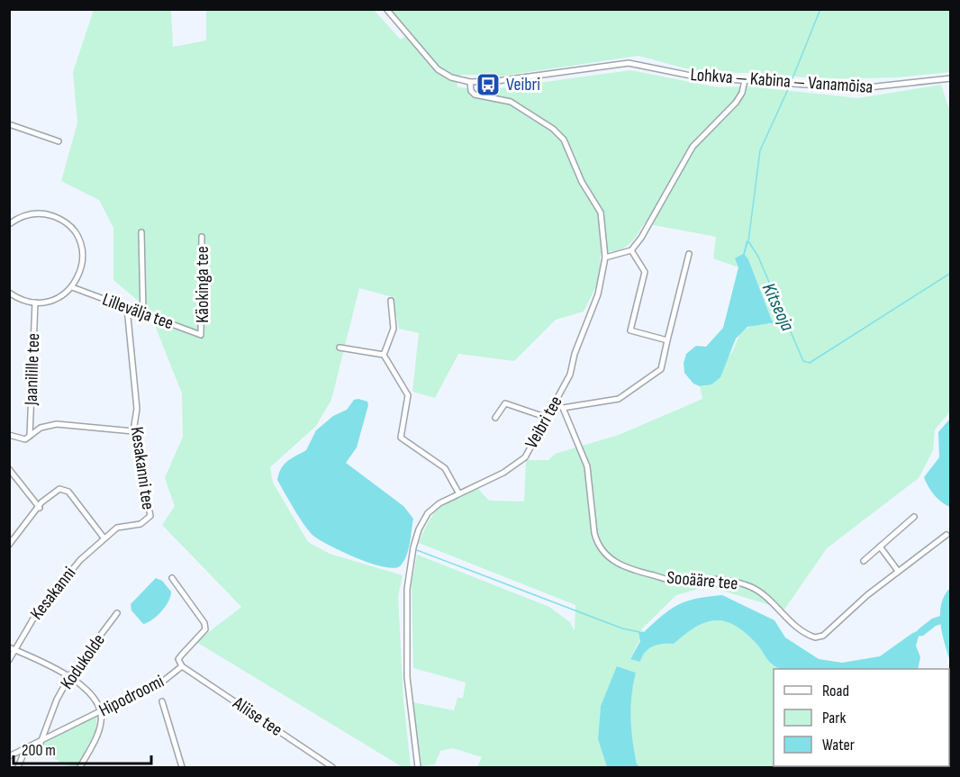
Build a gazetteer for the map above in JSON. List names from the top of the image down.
{
  "streets": {
    "street": [
      "Lohkva — Kabina — Vanamõisa",
      "Käokinga tee",
      "Lillevälja tee",
      "Jaanilille tee",
      "Veibri tee",
      "Kesakanni tee",
      "Sooääre tee",
      "Kesakanni",
      "Kodukolde",
      "Hipodroomi",
      "Aliise tee"
    ]
  },
  "crossings": [
    ["Lohkva — Kabina — Vanamõisa", "Veibri tee"],
    ["Käokinga tee", "Lillevälja tee"],
    ["Lillevälja tee", "Kesakanni tee"],
    ["Kesakanni tee", "Kesakanni"],
    ["Kodukolde", "Hipodroomi"],
    ["Hipodroomi", "Aliise tee"]
  ],
  "water": ["Kitseoja"],
  "places": {
    "bus stop": ["Veibri"]
  },
  "legend": ["Road", "Park", "Water"],
  "scale_bar": "200 m"
}
